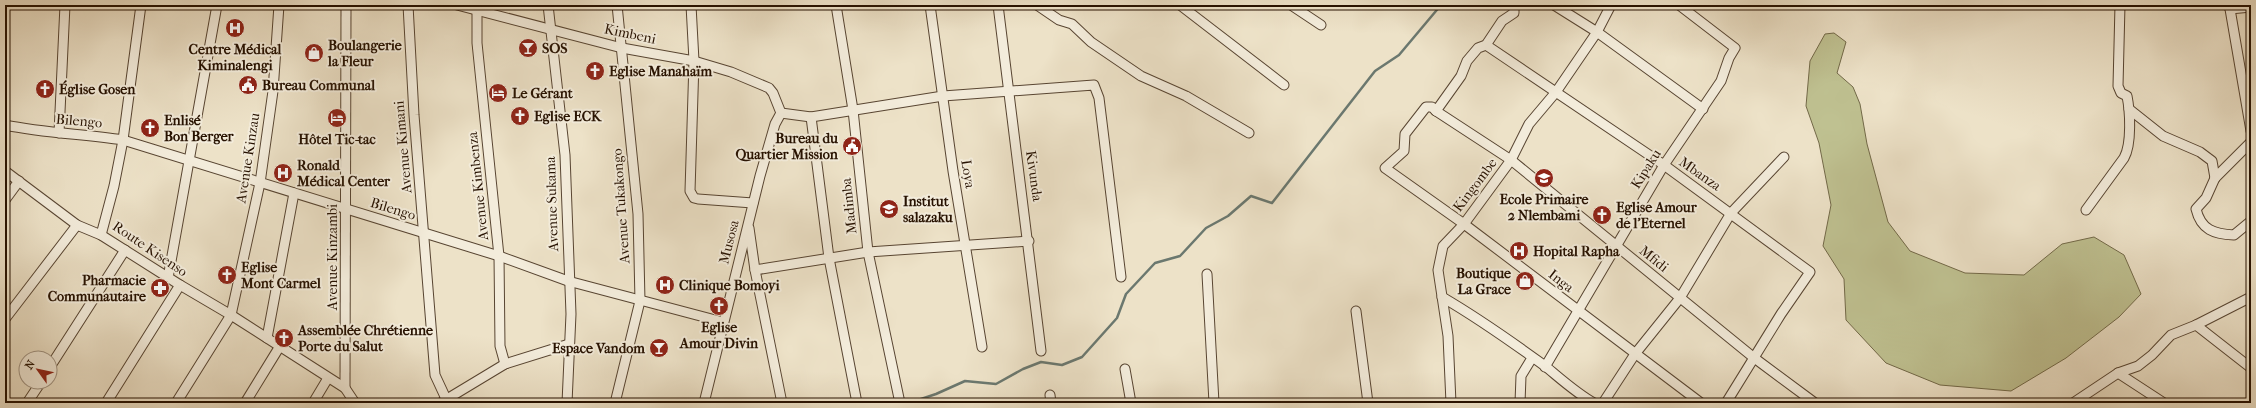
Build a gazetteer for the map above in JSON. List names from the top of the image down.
{
  "streets": {
    "street": [
      "Kimbeni",
      "Bilengo",
      "Avenue Kimani",
      "Avenue Kinzau",
      "Kipaku",
      "Loya",
      "Mbanza",
      "Kivunda",
      "Kingombe",
      "Avenue Kimbenza",
      "Avenue Sukama",
      "Avenue Tukakongo",
      "Madimba",
      "Musosa",
      "Route Kisenso",
      "Avenue Kinzambi",
      "Mfidi",
      "Inga"
    ]
  },
  "crossings": [
    ["Kimbeni", "Avenue Kimbenza"],
    ["Kimbeni", "Avenue Sukama"],
    ["Kimbeni", "Avenue Tukakongo"],
    ["Kimbeni", "Musosa"],
    ["Bilengo", "Avenue Kimani"],
    ["Bilengo", "Avenue Kinzau"],
    ["Bilengo", "Avenue Kimbenza"],
    ["Bilengo", "Avenue Sukama"],
    ["Bilengo", "Avenue Tukakongo"],
    ["Bilengo", "Musosa"],
    ["Bilengo", "Route Kisenso"],
    ["Bilengo", "Avenue Kinzambi"],
    ["Avenue Kinzau", "Route Kisenso"],
    ["Kipaku", "Mbanza"],
    ["Kipaku", "Mfidi"],
    ["Kipaku", "Inga"],
    ["Mbanza", "Kingombe"],
    ["Mbanza", "Mfidi"],
    ["Kingombe", "Mfidi"],
    ["Kingombe", "Inga"],
    ["Route Kisenso", "Avenue Kinzambi"],
    ["Mfidi", "Inga"]
  ],
  "places": {
    "hospital": [
      "Centre Médical Kiminalengi",
      "Ronald Médical Center",
      "Hopital Rapha",
      "Clinique Bomoyi"
    ],
    "bar": ["SOS", "Espace Vandom"],
    "shop": ["Boulangerie la Fleur", "Boutique La Grace"],
    "church": [
      "Eglise Manahaïm",
      "Église Gosen",
      "Eglise ECK",
      "Enlisé Bon Berger",
      "Eglise Amour de l'Eternel",
      "Eglise Mont Carmel",
      "Eglise Amour Divin",
      "Assemblée Chrétienne Porte du Salut"
    ],
    "public building": ["Bureau Communal", "Bureau du Quartier Mission"],
    "hotel": ["Le Gérant", "Hôtel Tic-tac"],
    "school or university": ["Ecole Primaire 2 Nlembami", "Institut salazaku"],
    "pharmacy": ["Pharmacie Communautaire"]
  },
  "north": "top left"
}
